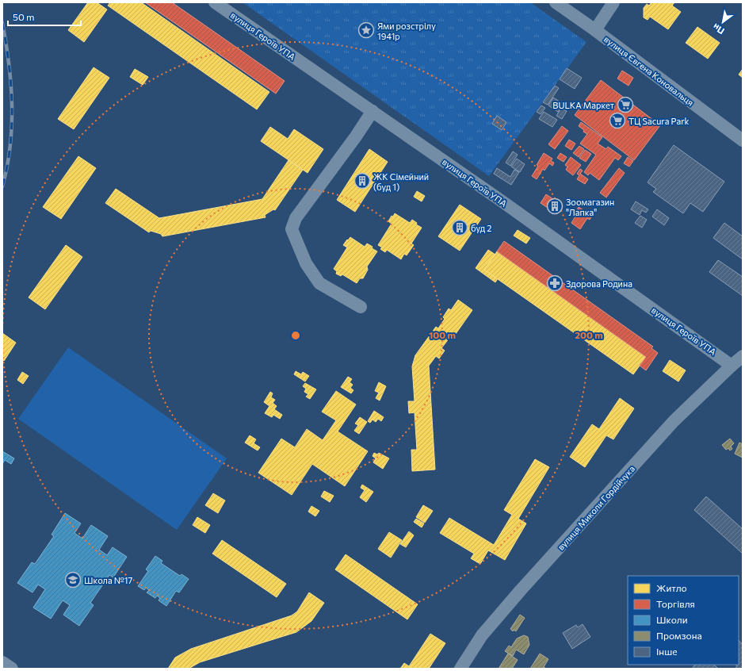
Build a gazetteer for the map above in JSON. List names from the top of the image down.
{
  "streets": {
    "street": ["вулиця Героїв УПА", "вулиця Євгена Коновальця", "вулиця Миколи Гордійчука"]
  },
  "crossings": [
    ["вулиця Героїв УПА", "вулиця Миколи Гордійчука"]
  ],
  "places": {
    "place": ["Ями розстрілу 1941р"],
    "supermarket": ["BULKA Маркет", "ТЦ Sacura Park"],
    "building": ["ЖК Сімейний (буд 1)", "Зоомагазин \"Лапка\"", "буд 2"],
    "pharmacy": ["Здорова Родина"],
    "school or university": ["Школа №17"]
  },
  "legend": [
    "Житло",
    "Торгівля",
    "Школи",
    "Промзона",
    "Інше"
  ],
  "scale_bar": "50 m",
  "north": "bottom left",
  "rings": ["100 m", "200 m"]
}
